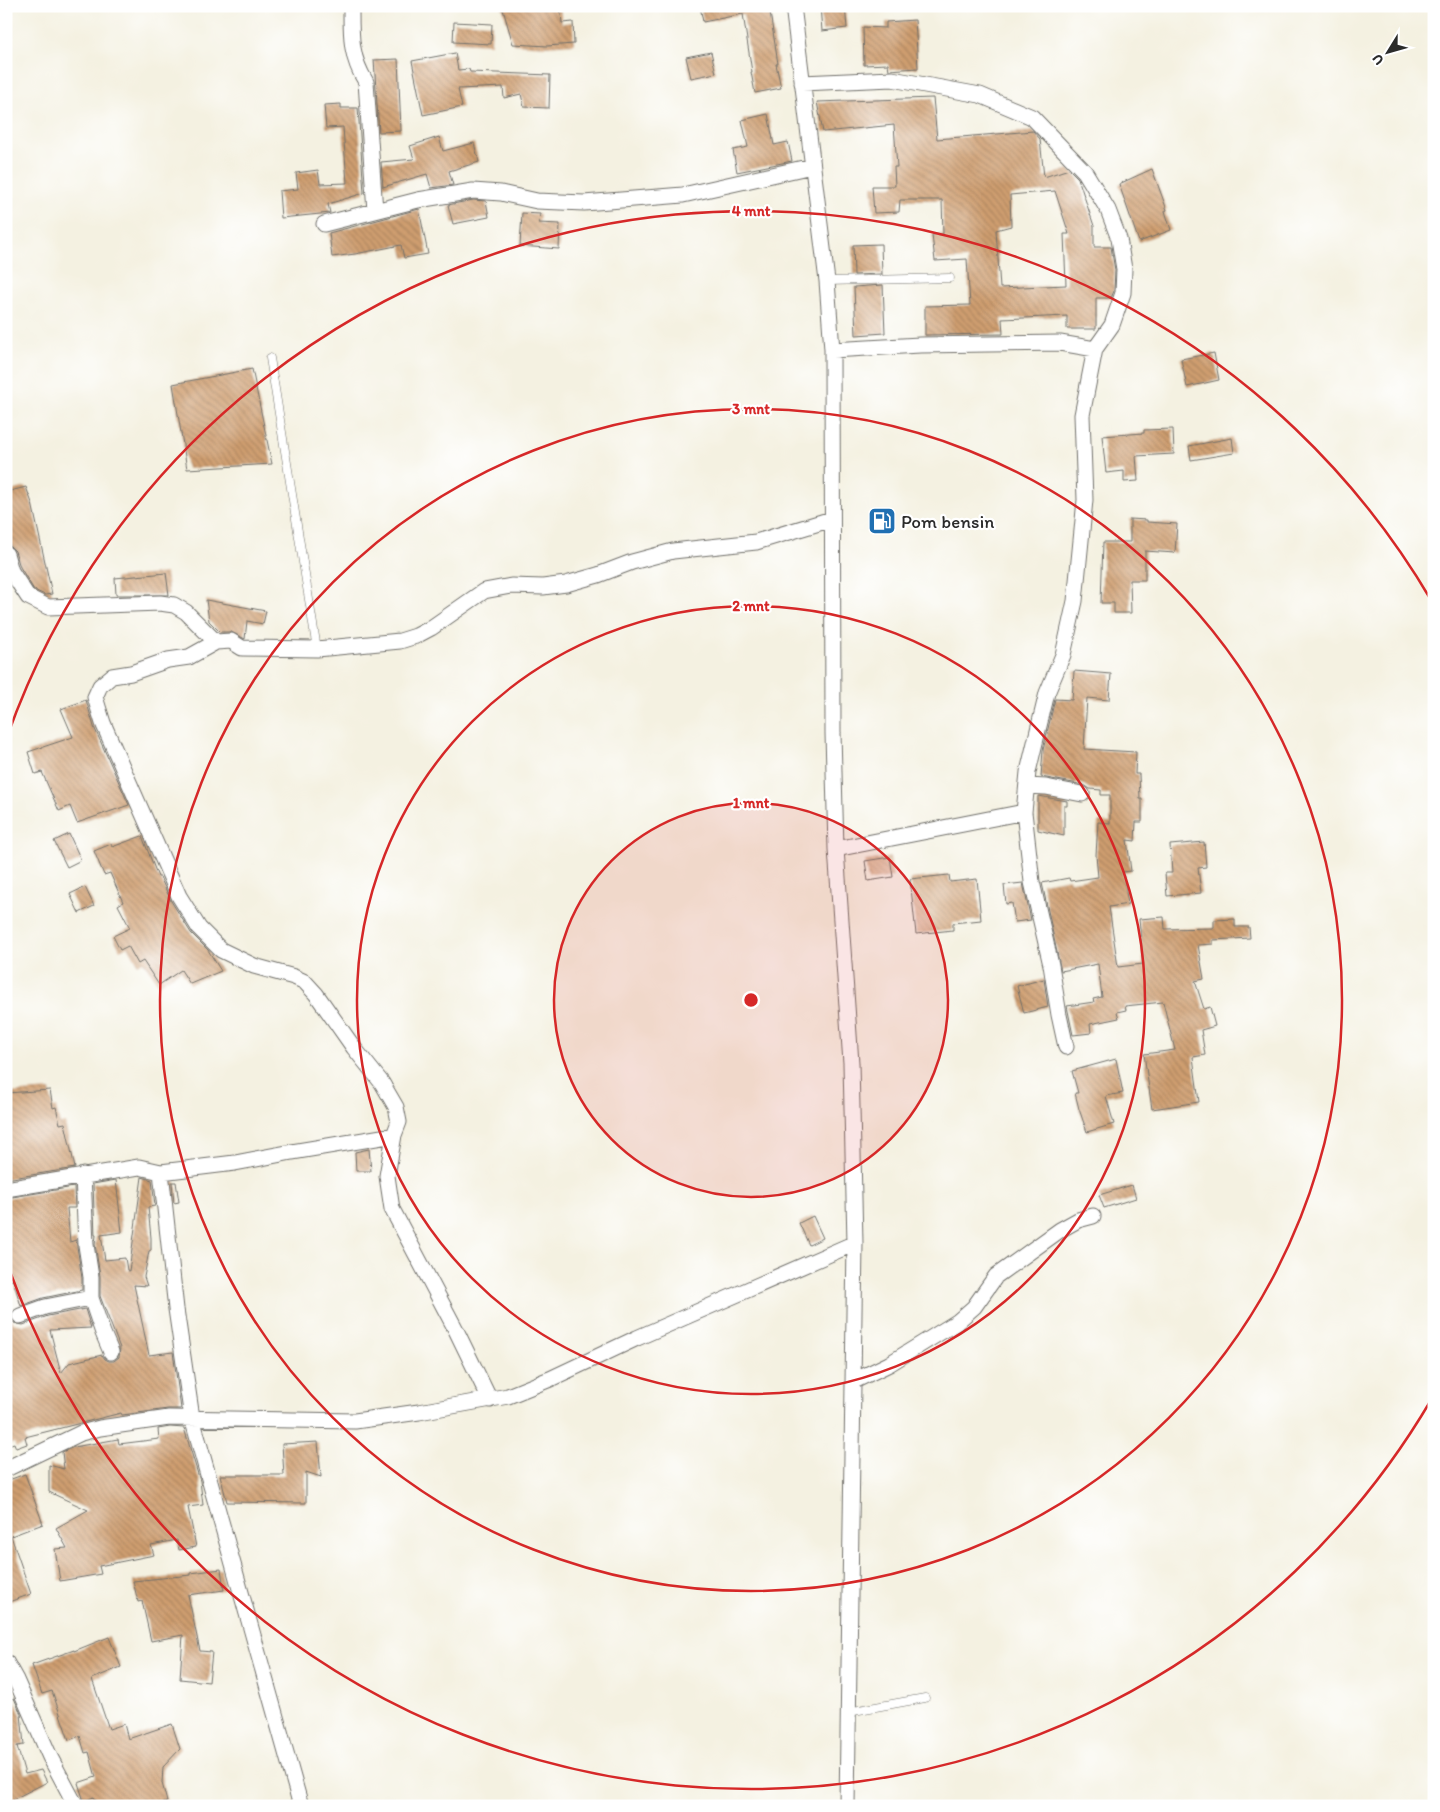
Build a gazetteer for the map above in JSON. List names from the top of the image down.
{
  "places": {
    "fuel station": ["Pom bensin"]
  },
  "north": "bottom left",
  "rings": [
    "4 mnt",
    "3 mnt",
    "2 mnt",
    "1 mnt"
  ]
}
